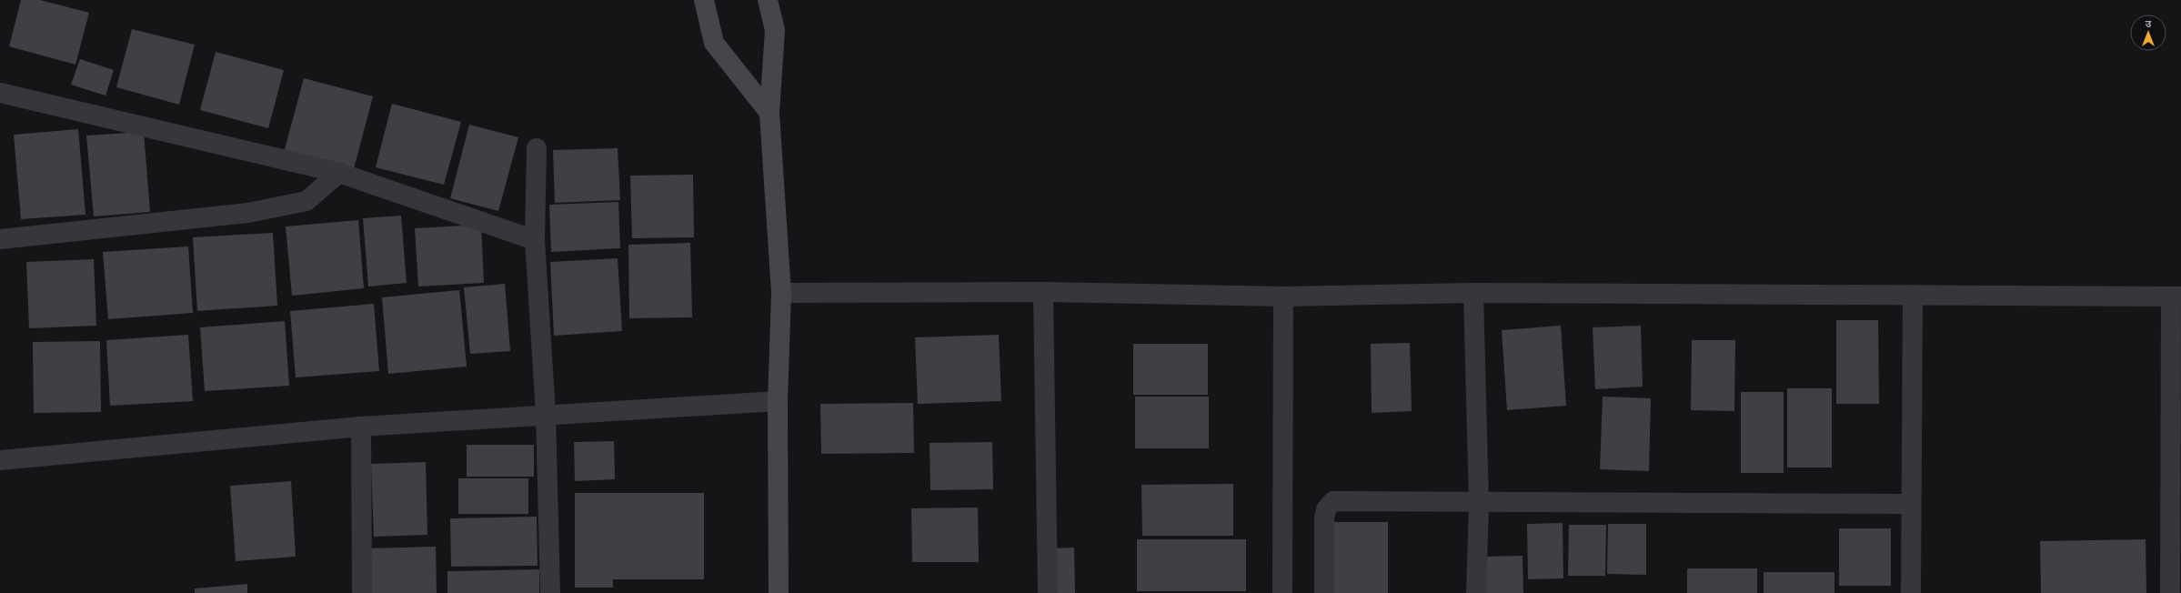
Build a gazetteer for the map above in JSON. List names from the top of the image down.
{
  "north": "top"
}
